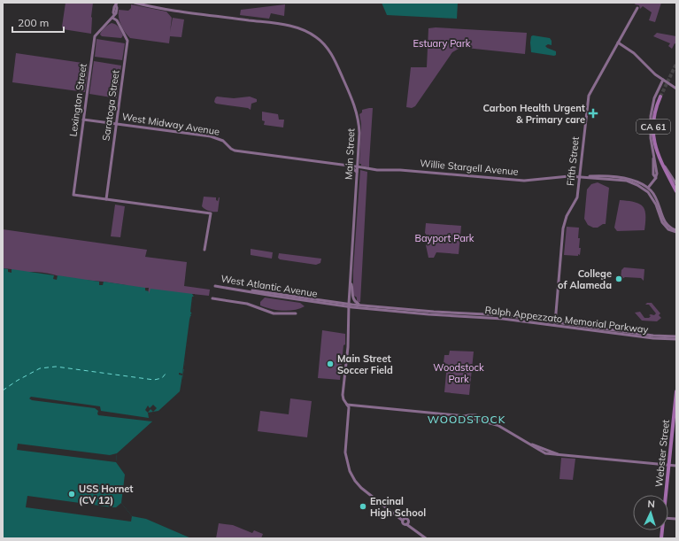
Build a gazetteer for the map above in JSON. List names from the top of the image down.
{
  "streets": {
    "main road": ["CA 61", "Webster Street"],
    "street": [
      "Lexington Street",
      "Saratoga Street",
      "West Midway Avenue",
      "Main Street",
      "Fifth Street",
      "Willie Stargell Avenue",
      "West Atlantic Avenue",
      "Ralph Appezzato Memorial Parkway"
    ]
  },
  "crossings": [
    ["Lexington Street", "Saratoga Street"],
    ["Lexington Street", "West Midway Avenue"],
    ["Saratoga Street", "West Midway Avenue"],
    ["West Midway Avenue", "Main Street"],
    ["West Midway Avenue", "Willie Stargell Avenue"],
    ["Main Street", "Willie Stargell Avenue"],
    ["Main Street", "West Atlantic Avenue"],
    ["Main Street", "Ralph Appezzato Memorial Parkway"],
    ["Fifth Street", "Willie Stargell Avenue"],
    ["Fifth Street", "Ralph Appezzato Memorial Parkway"],
    ["West Atlantic Avenue", "Ralph Appezzato Memorial Parkway"]
  ],
  "districts": ["WOODSTOCK"],
  "parks": ["Estuary Park", "Bayport Park", "Woodstock Park"],
  "places": {
    "health": ["Carbon Health Urgent & Primary care"],
    "other": [
      "College of Alameda",
      "Main Street Soccer Field",
      "USS Hornet (CV 12)",
      "Encinal High School"
    ]
  },
  "scale_bar": "200 m",
  "north": "top"
}
